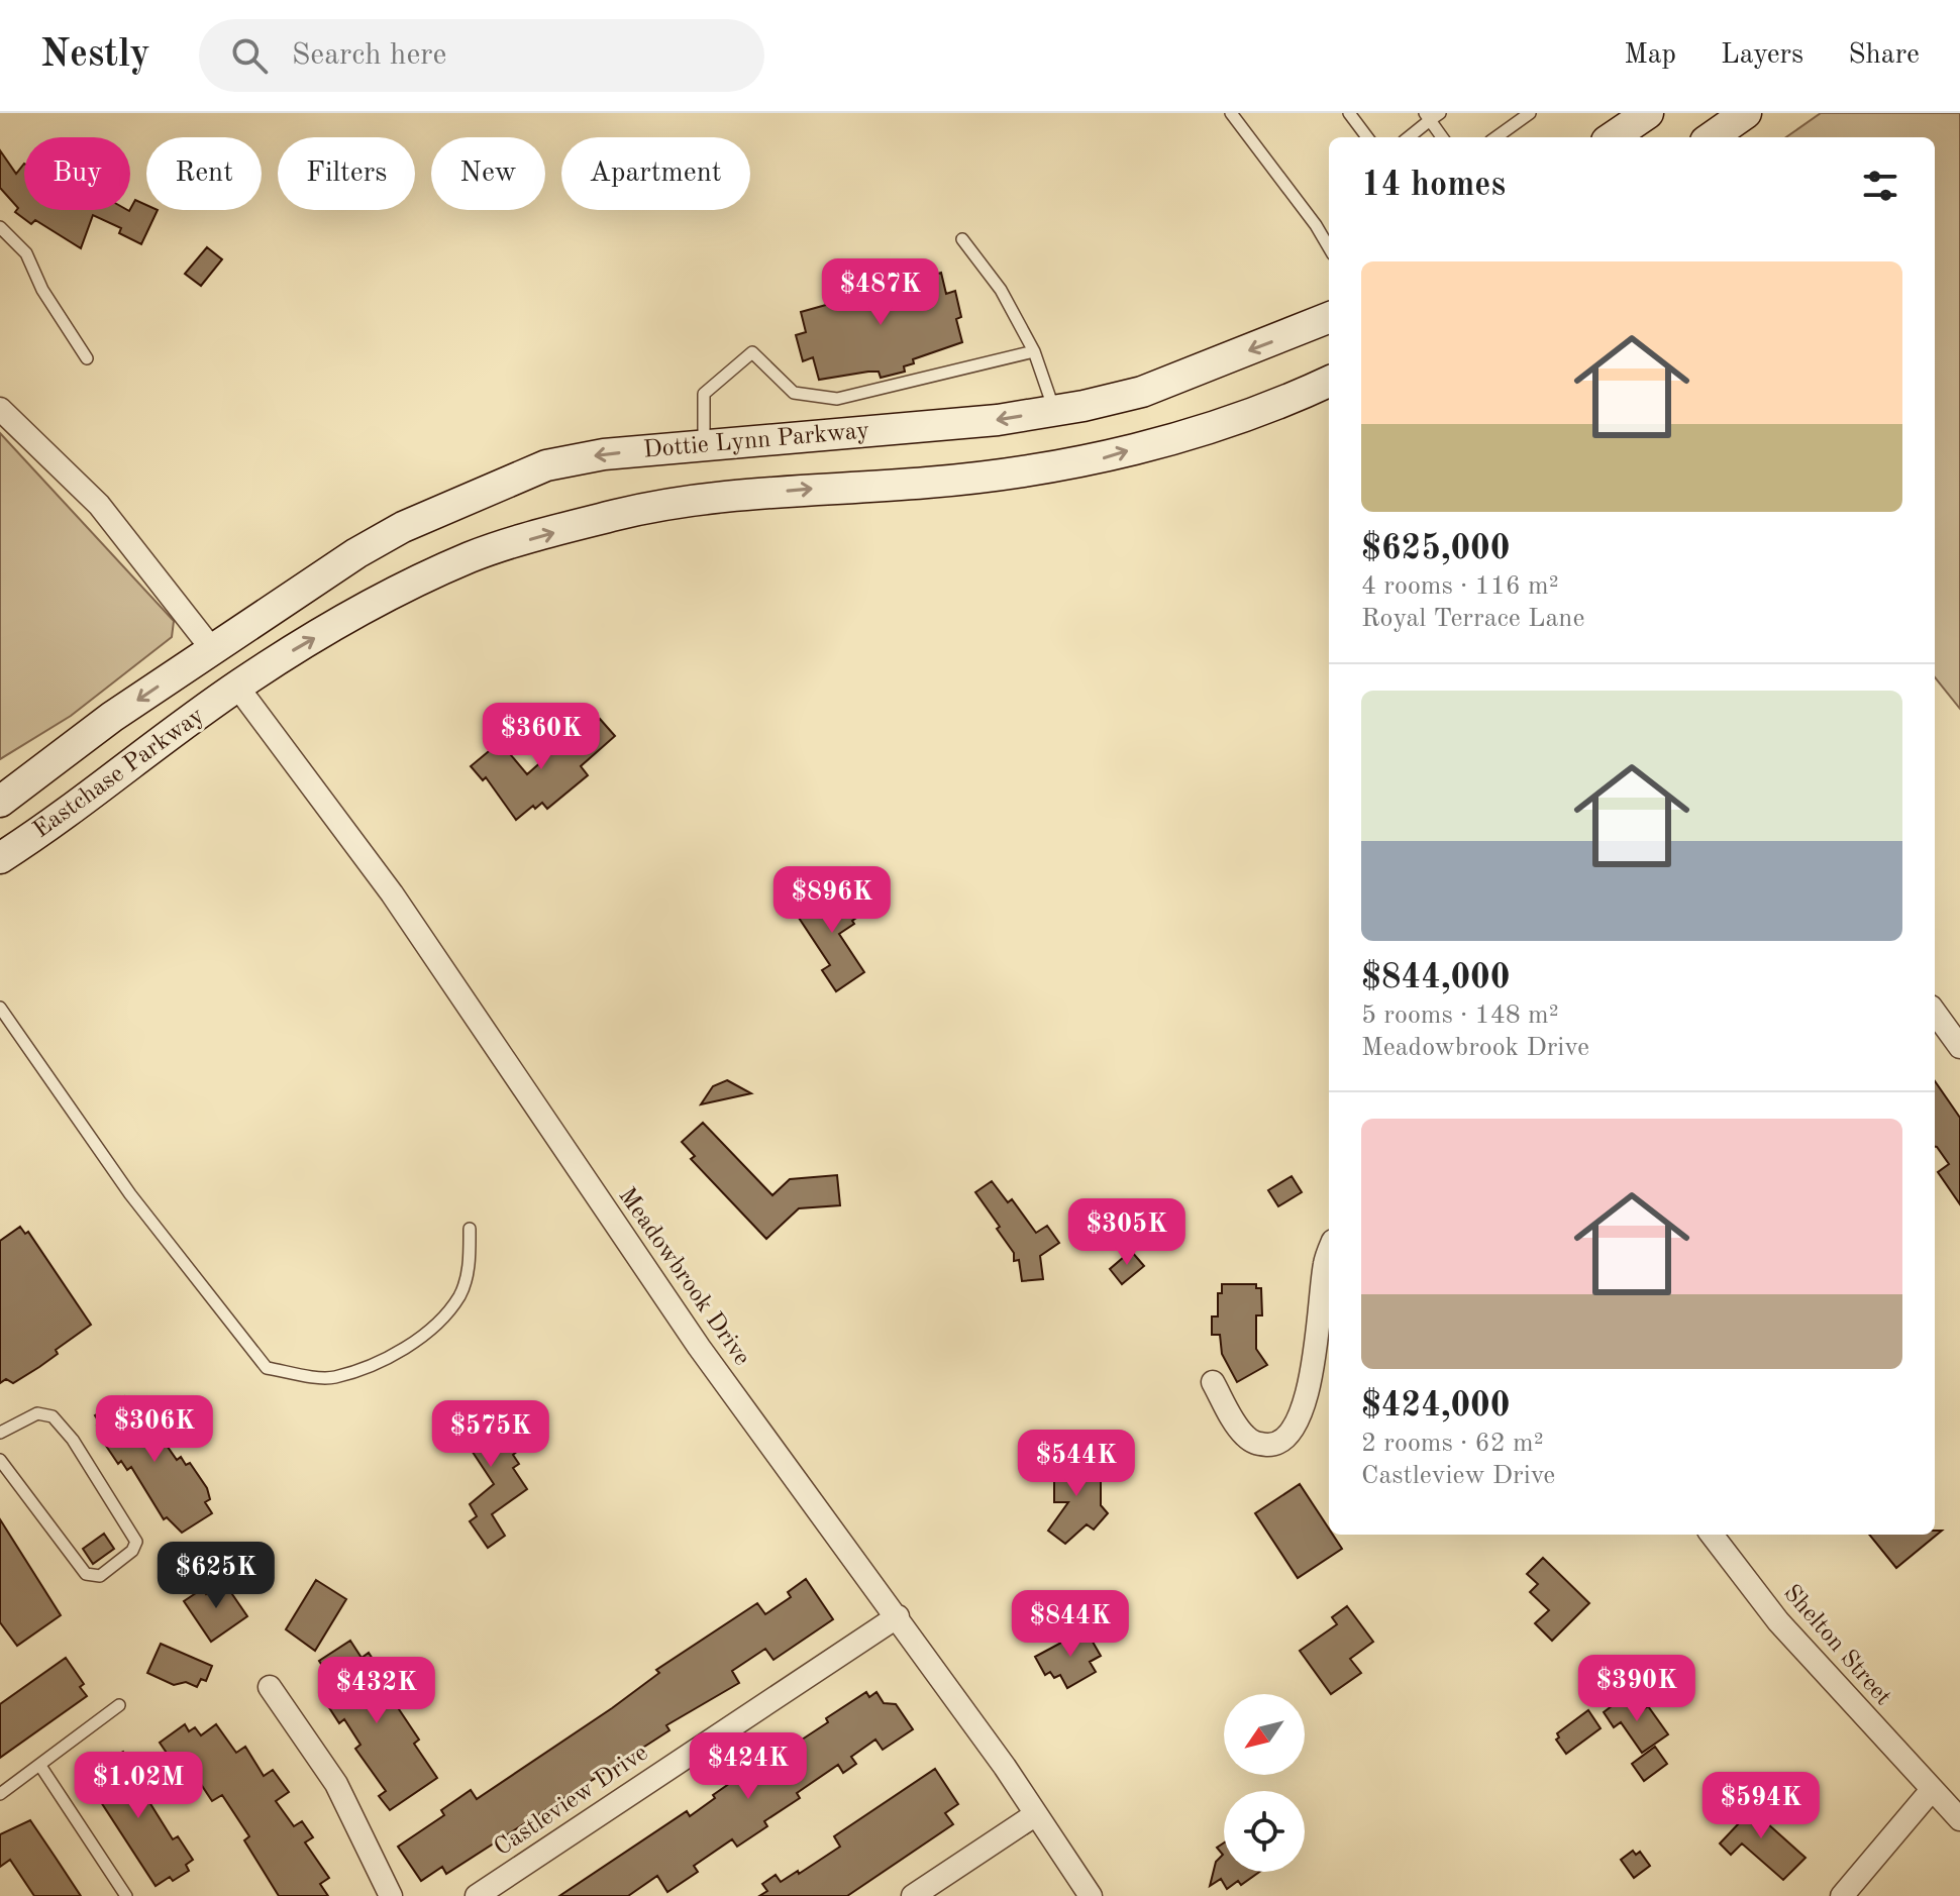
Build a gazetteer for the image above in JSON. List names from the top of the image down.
{
  "streets": {
    "main road": ["Dottie Lynn Parkway", "Eastchase Parkway"],
    "street": ["Meadowbrook Drive", "Shelton Street", "Castleview Drive"]
  },
  "crossings": [
    ["Dottie Lynn Parkway", "Eastchase Parkway"],
    ["Eastchase Parkway", "Meadowbrook Drive"],
    ["Meadowbrook Drive", "Castleview Drive"]
  ],
  "north": "bottom left",
  "page": {
    "header": "Nestly",
    "search": "Search here",
    "nav": ["Map", "Layers", "Share"],
    "chip": [
      "Buy",
      "Rent",
      "Filters",
      "New",
      "Apartment"
    ],
    "heading": "14 homes",
    "list": [
      {
        "name": "$625,000",
        "note": "4 rooms · 116 m² · Royal Terrace Lane"
      },
      {
        "name": "$844,000",
        "note": "5 rooms · 148 m² · Meadowbrook Drive"
      },
      {
        "name": "$424,000",
        "note": "2 rooms · 62 m² · Castleview Drive"
      }
    ],
    "price": [
      "$487K",
      "$360K",
      "$896K",
      "$305K",
      "$306K",
      "$575K",
      "$544K",
      "$625K",
      "$844K",
      "$390K",
      "$432K",
      "$424K",
      "$1.02M",
      "$594K"
    ]
  }
}
